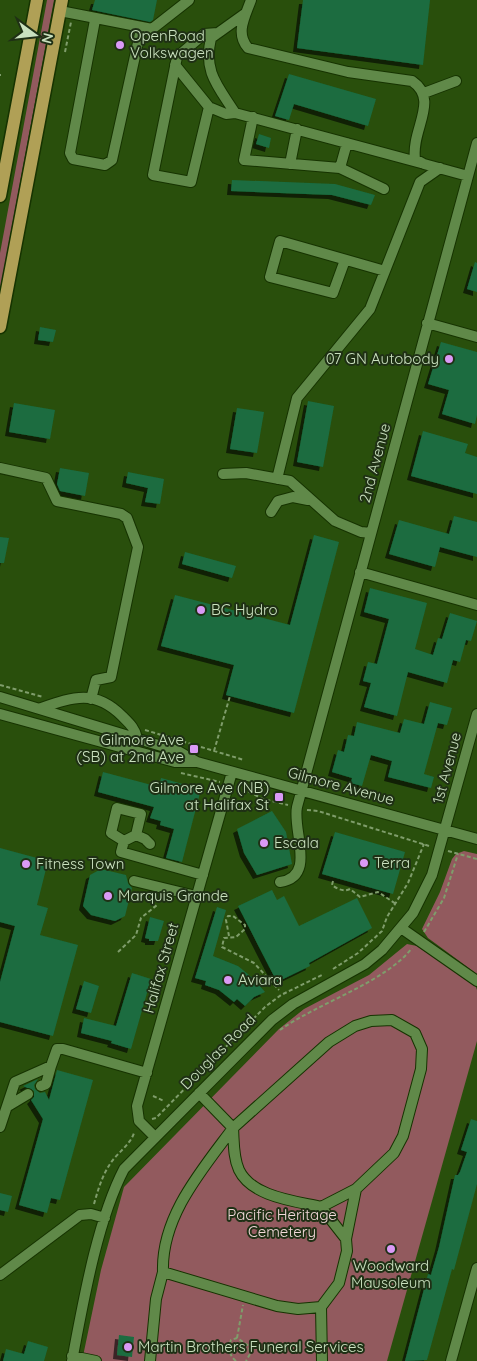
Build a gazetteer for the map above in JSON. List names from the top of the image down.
{
  "streets": {
    "street": [
      "2nd Avenue",
      "1st Avenue",
      "Gilmore Avenue",
      "Halifax Street",
      "Douglas Road"
    ]
  },
  "crossings": [
    ["2nd Avenue", "Gilmore Avenue"],
    ["1st Avenue", "Gilmore Avenue"],
    ["1st Avenue", "Douglas Road"],
    ["Gilmore Avenue", "Halifax Street"],
    ["Gilmore Avenue", "Douglas Road"],
    ["Halifax Street", "Douglas Road"]
  ],
  "parks": ["Pacific Heritage Cemetery"],
  "places": {
    "other": [
      "OpenRoad Volkswagen",
      "07 GN Autobody",
      "BC Hydro",
      "Escala",
      "Terra",
      "Fitness Town",
      "Marquis Grande",
      "Aviara",
      "Woodward Mausoleum",
      "Martin Brothers Funeral Services"
    ],
    "transit": ["Gilmore Ave (SB) at 2nd Ave", "Gilmore Ave (NB) at Halifax St"]
  },
  "north": "right"
}
